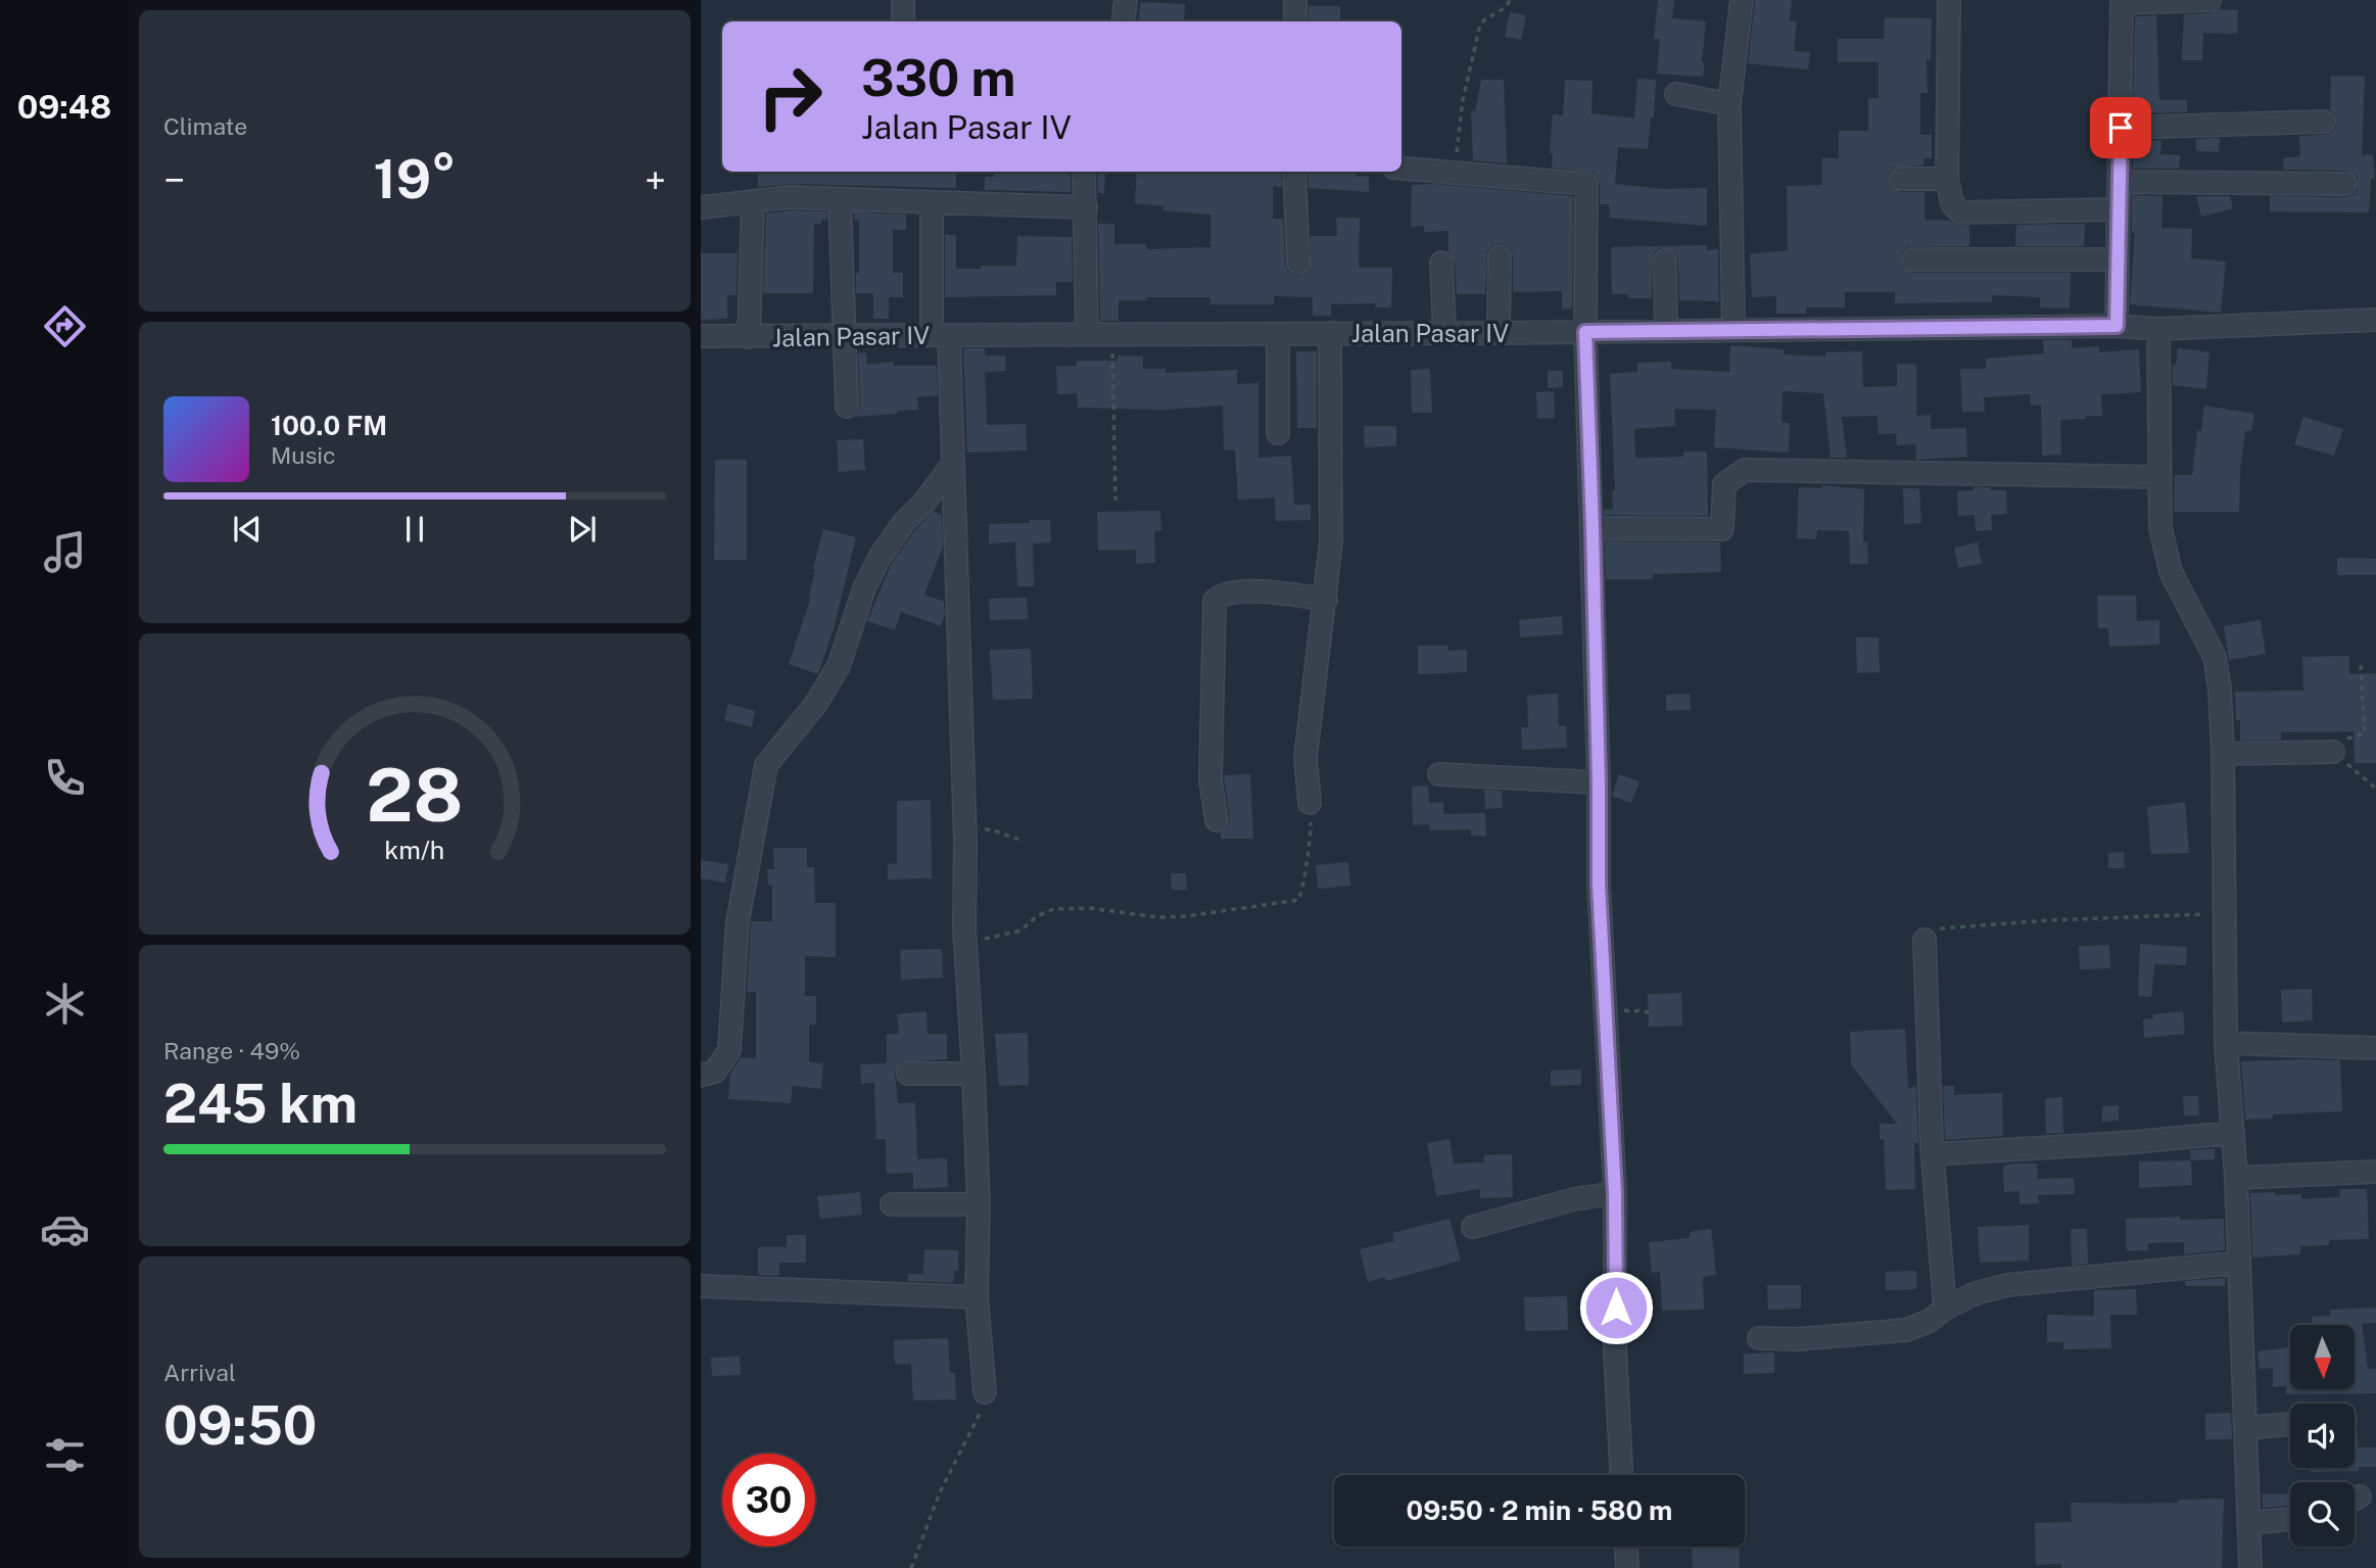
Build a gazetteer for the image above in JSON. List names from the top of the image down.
{
  "streets": {
    "street": ["Jalan Pasar IV"]
  },
  "north": "bottom",
  "page": {
    "tabs": "09:48",
    "tile": [
      "Climate",
      ["Range · 49%", "245 km"],
      ["Arrival", "09:50"]
    ],
    "turn": ["330 m", "Jalan Pasar IV"],
    "heat": ["−", "19°", "+"],
    "song": ["100.0 FM", "Music"],
    "limit": "30",
    "trip": "09:50 · 2 min · 580 m",
    "gauge": ["28", "km/h"]
  }
}
